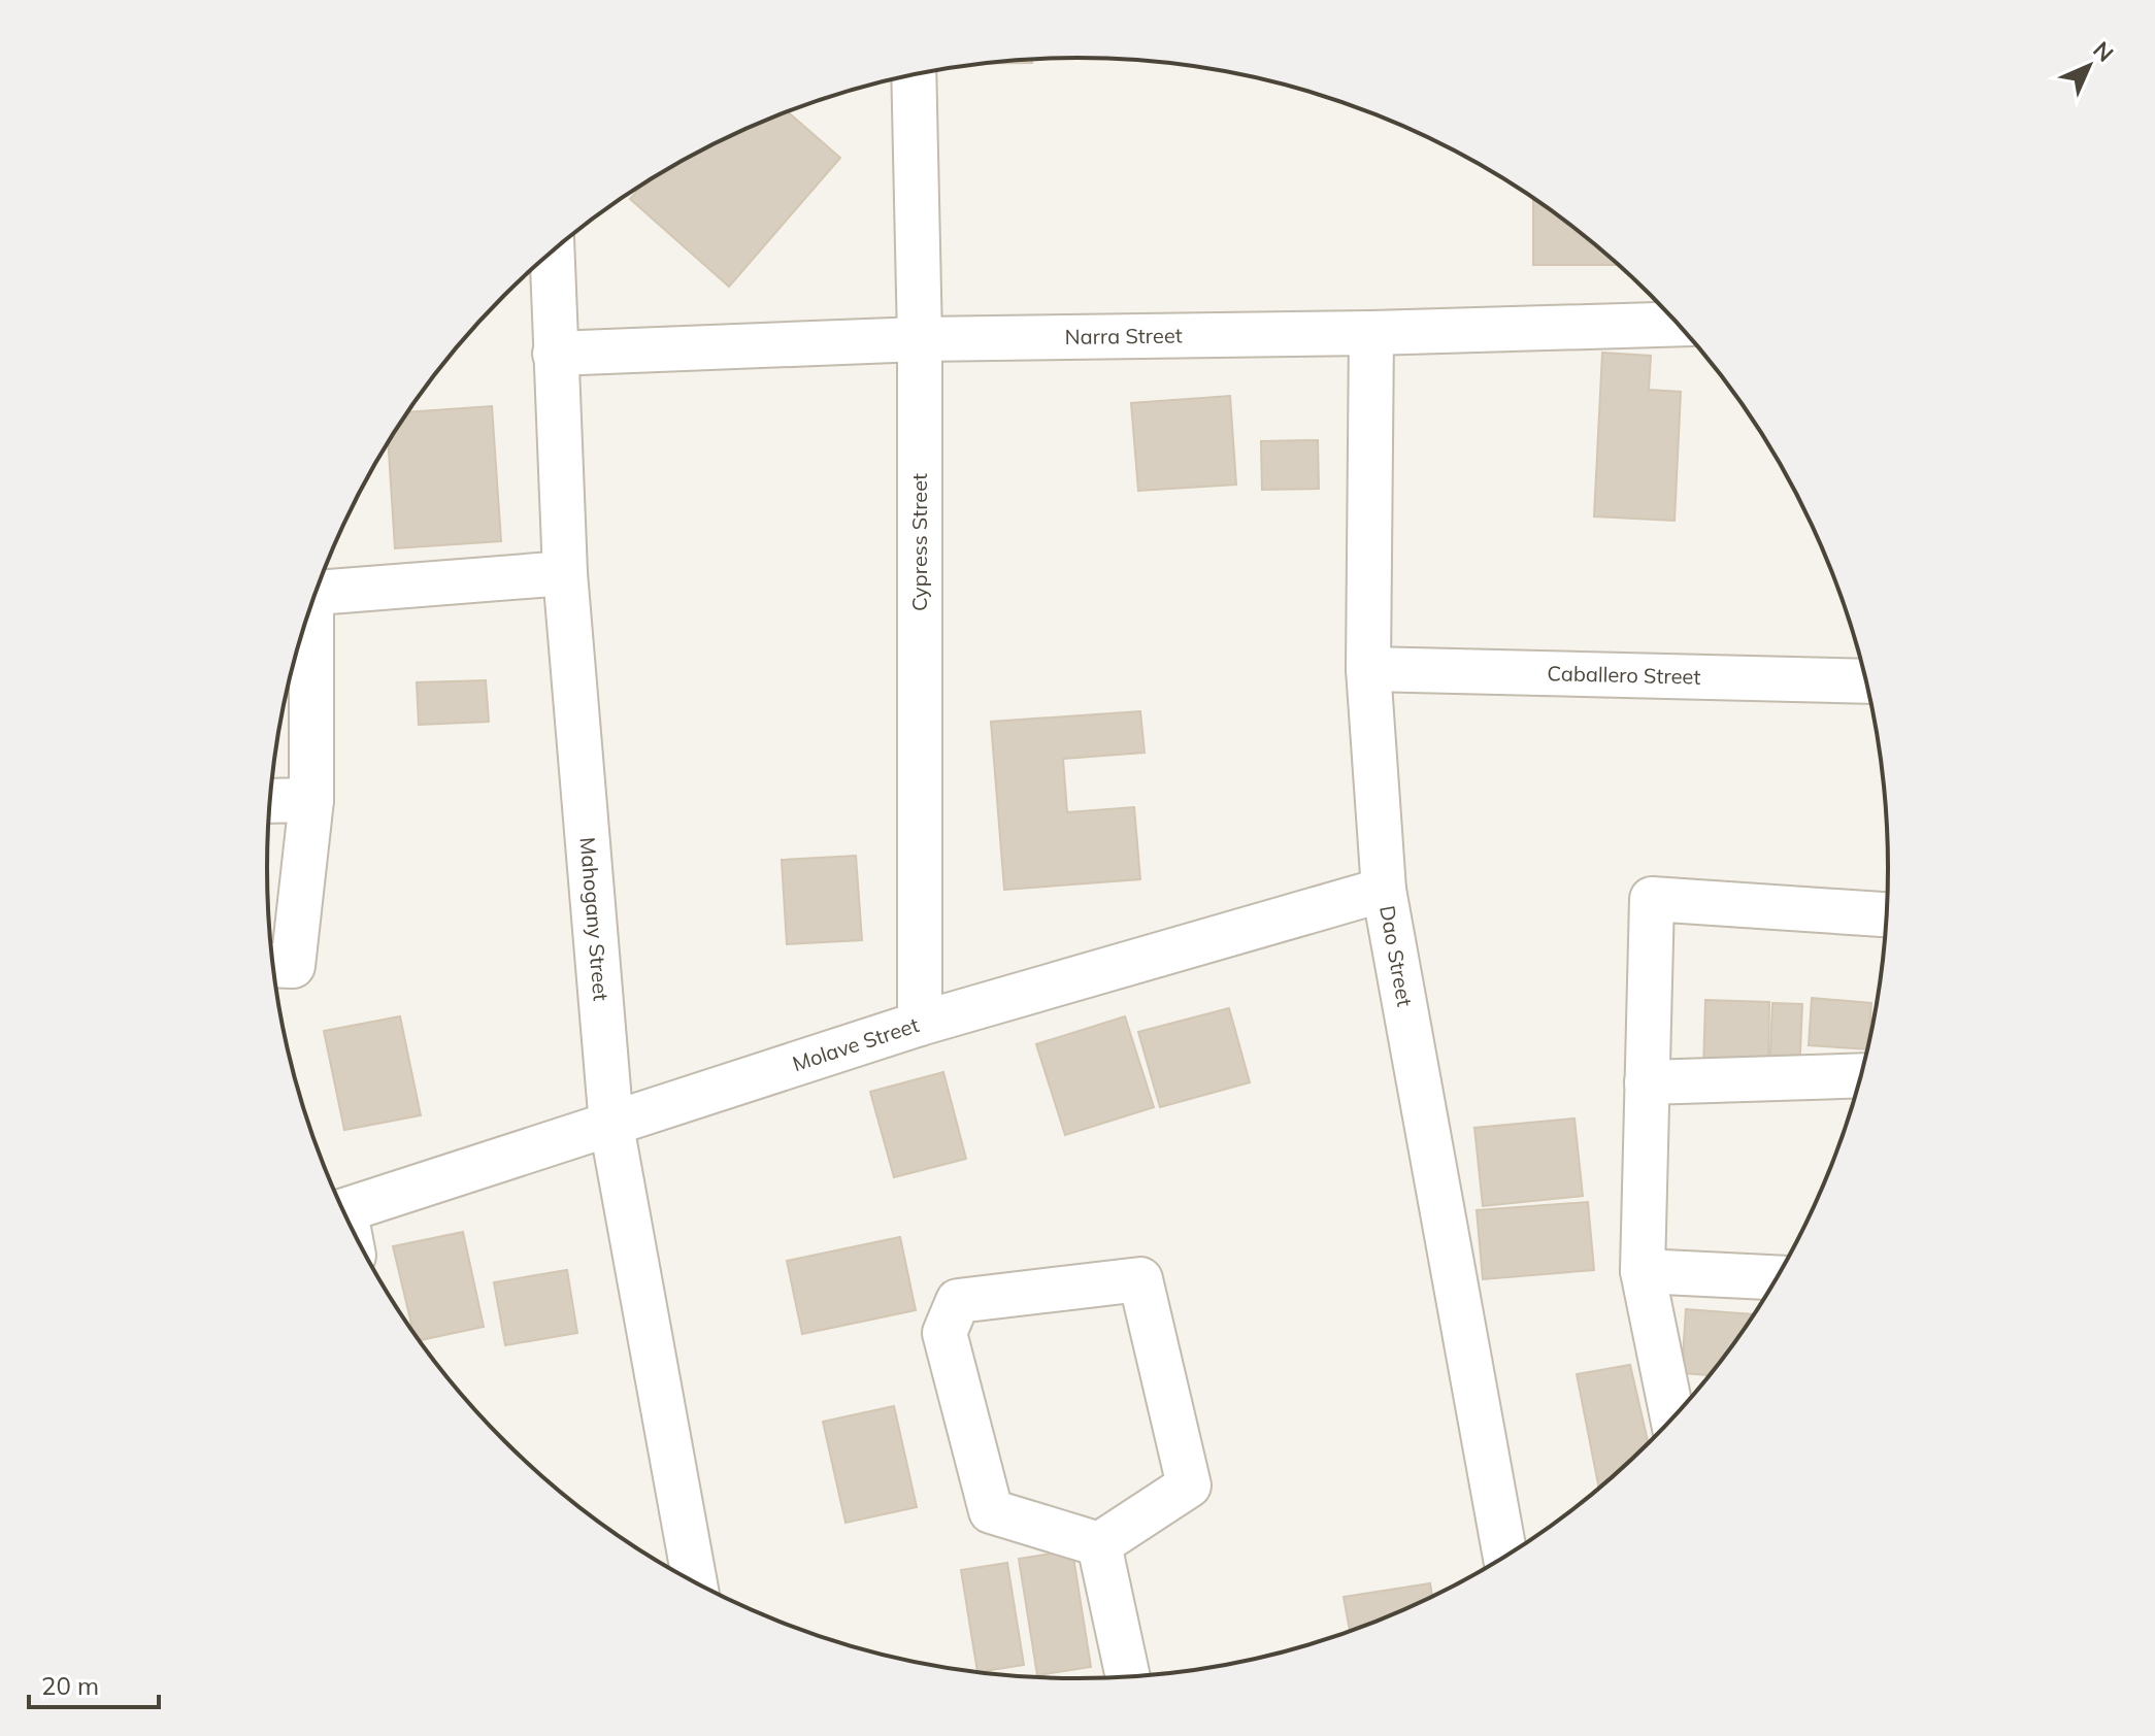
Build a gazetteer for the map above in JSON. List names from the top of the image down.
{
  "streets": {
    "street": [
      "Narra Street",
      "Cypress Street",
      "Caballero Street",
      "Mahogany Street",
      "Dao Street",
      "Molave Street"
    ]
  },
  "crossings": [
    ["Narra Street", "Cypress Street"],
    ["Narra Street", "Mahogany Street"],
    ["Narra Street", "Dao Street"],
    ["Cypress Street", "Molave Street"],
    ["Caballero Street", "Dao Street"],
    ["Mahogany Street", "Molave Street"],
    ["Dao Street", "Molave Street"]
  ],
  "scale_bar": "20 m",
  "north": "top right"
}
